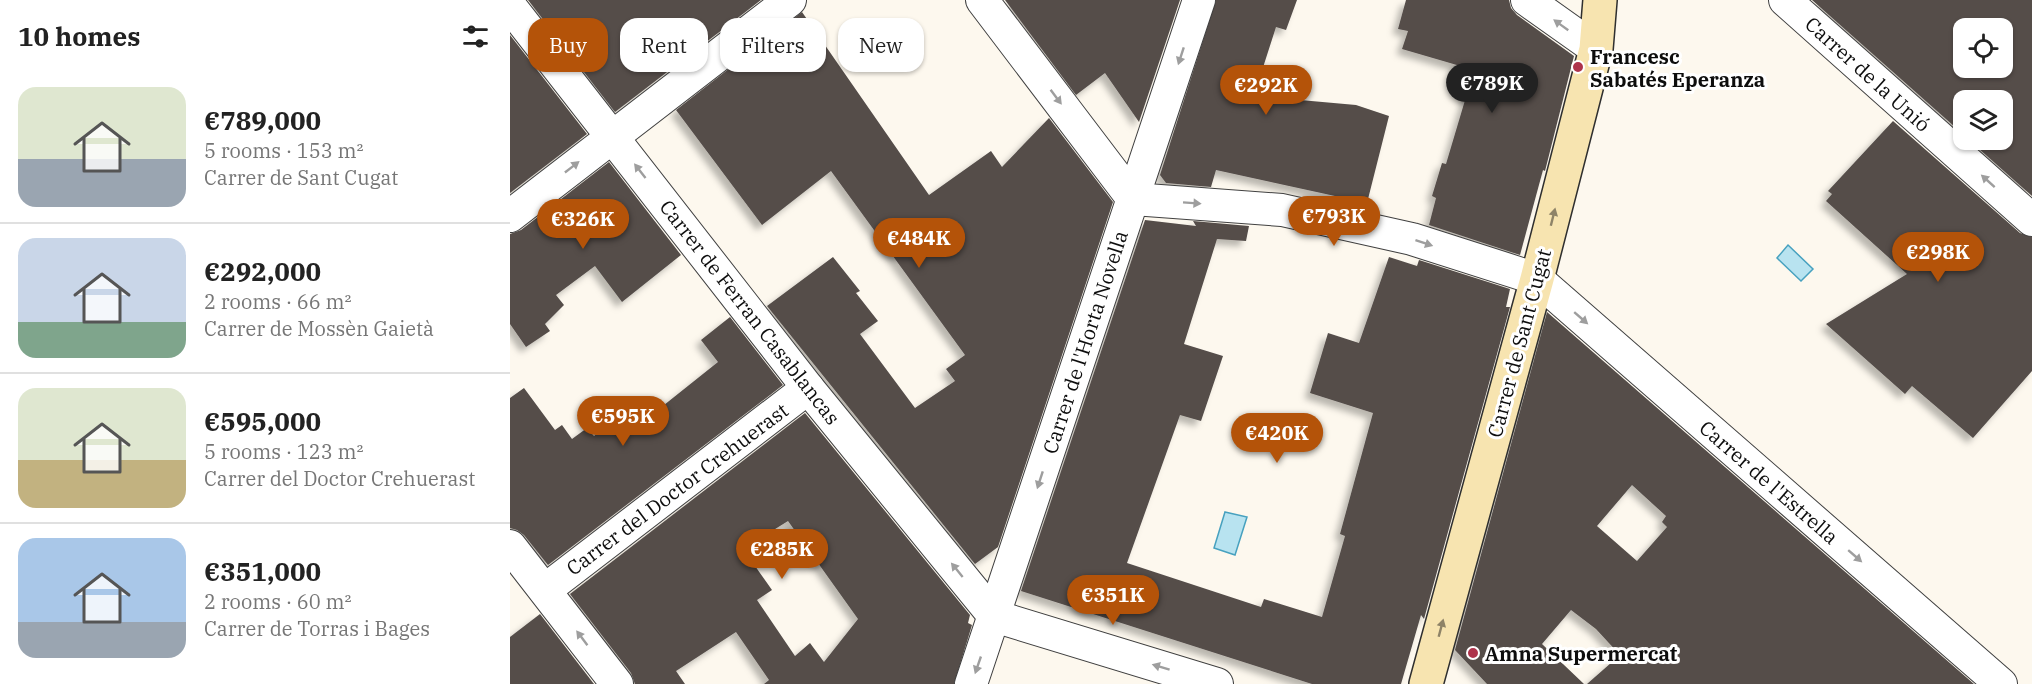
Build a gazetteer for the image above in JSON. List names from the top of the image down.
{
  "streets": {
    "street": [
      "Carrer de la Unió",
      "Carrer de Ferran Casablancas",
      "Carrer de l'Horta Novella",
      "Carrer de Sant Cugat",
      "Carrer de l'Estrella",
      "Carrer del Doctor Crehuerast"
    ]
  },
  "crossings": [
    ["Carrer de Ferran Casablancas", "Carrer de l'Horta Novella"],
    ["Carrer de Ferran Casablancas", "Carrer del Doctor Crehuerast"],
    ["Carrer de Sant Cugat", "Carrer de l'Estrella"]
  ],
  "one_way": [
    "Carrer de la Unió",
    "Carrer de Ferran Casablancas",
    "Carrer de l'Horta Novella",
    "Carrer de Sant Cugat",
    "Carrer de l'Estrella"
  ],
  "places": ["Francesc Sabatés Eperanza", "Amna Supermercat"],
  "page": {
    "heading": "10 homes",
    "chip": [
      "Buy",
      "Rent",
      "Filters",
      "New"
    ],
    "price": [
      "€789K",
      "€292K",
      "€793K",
      "€326K",
      "€484K",
      "€298K",
      "€595K",
      "€420K",
      "€285K",
      "€351K"
    ],
    "list": [
      {
        "name": "€789,000",
        "note": "5 rooms · 153 m² · Carrer de Sant Cugat"
      },
      {
        "name": "€292,000",
        "note": "2 rooms · 66 m² · Carrer de Mossèn Gaietà"
      },
      {
        "name": "€595,000",
        "note": "5 rooms · 123 m² · Carrer del Doctor Crehuerast"
      },
      {
        "name": "€351,000",
        "note": "2 rooms · 60 m² · Carrer de Torras i Bages"
      }
    ]
  }
}
